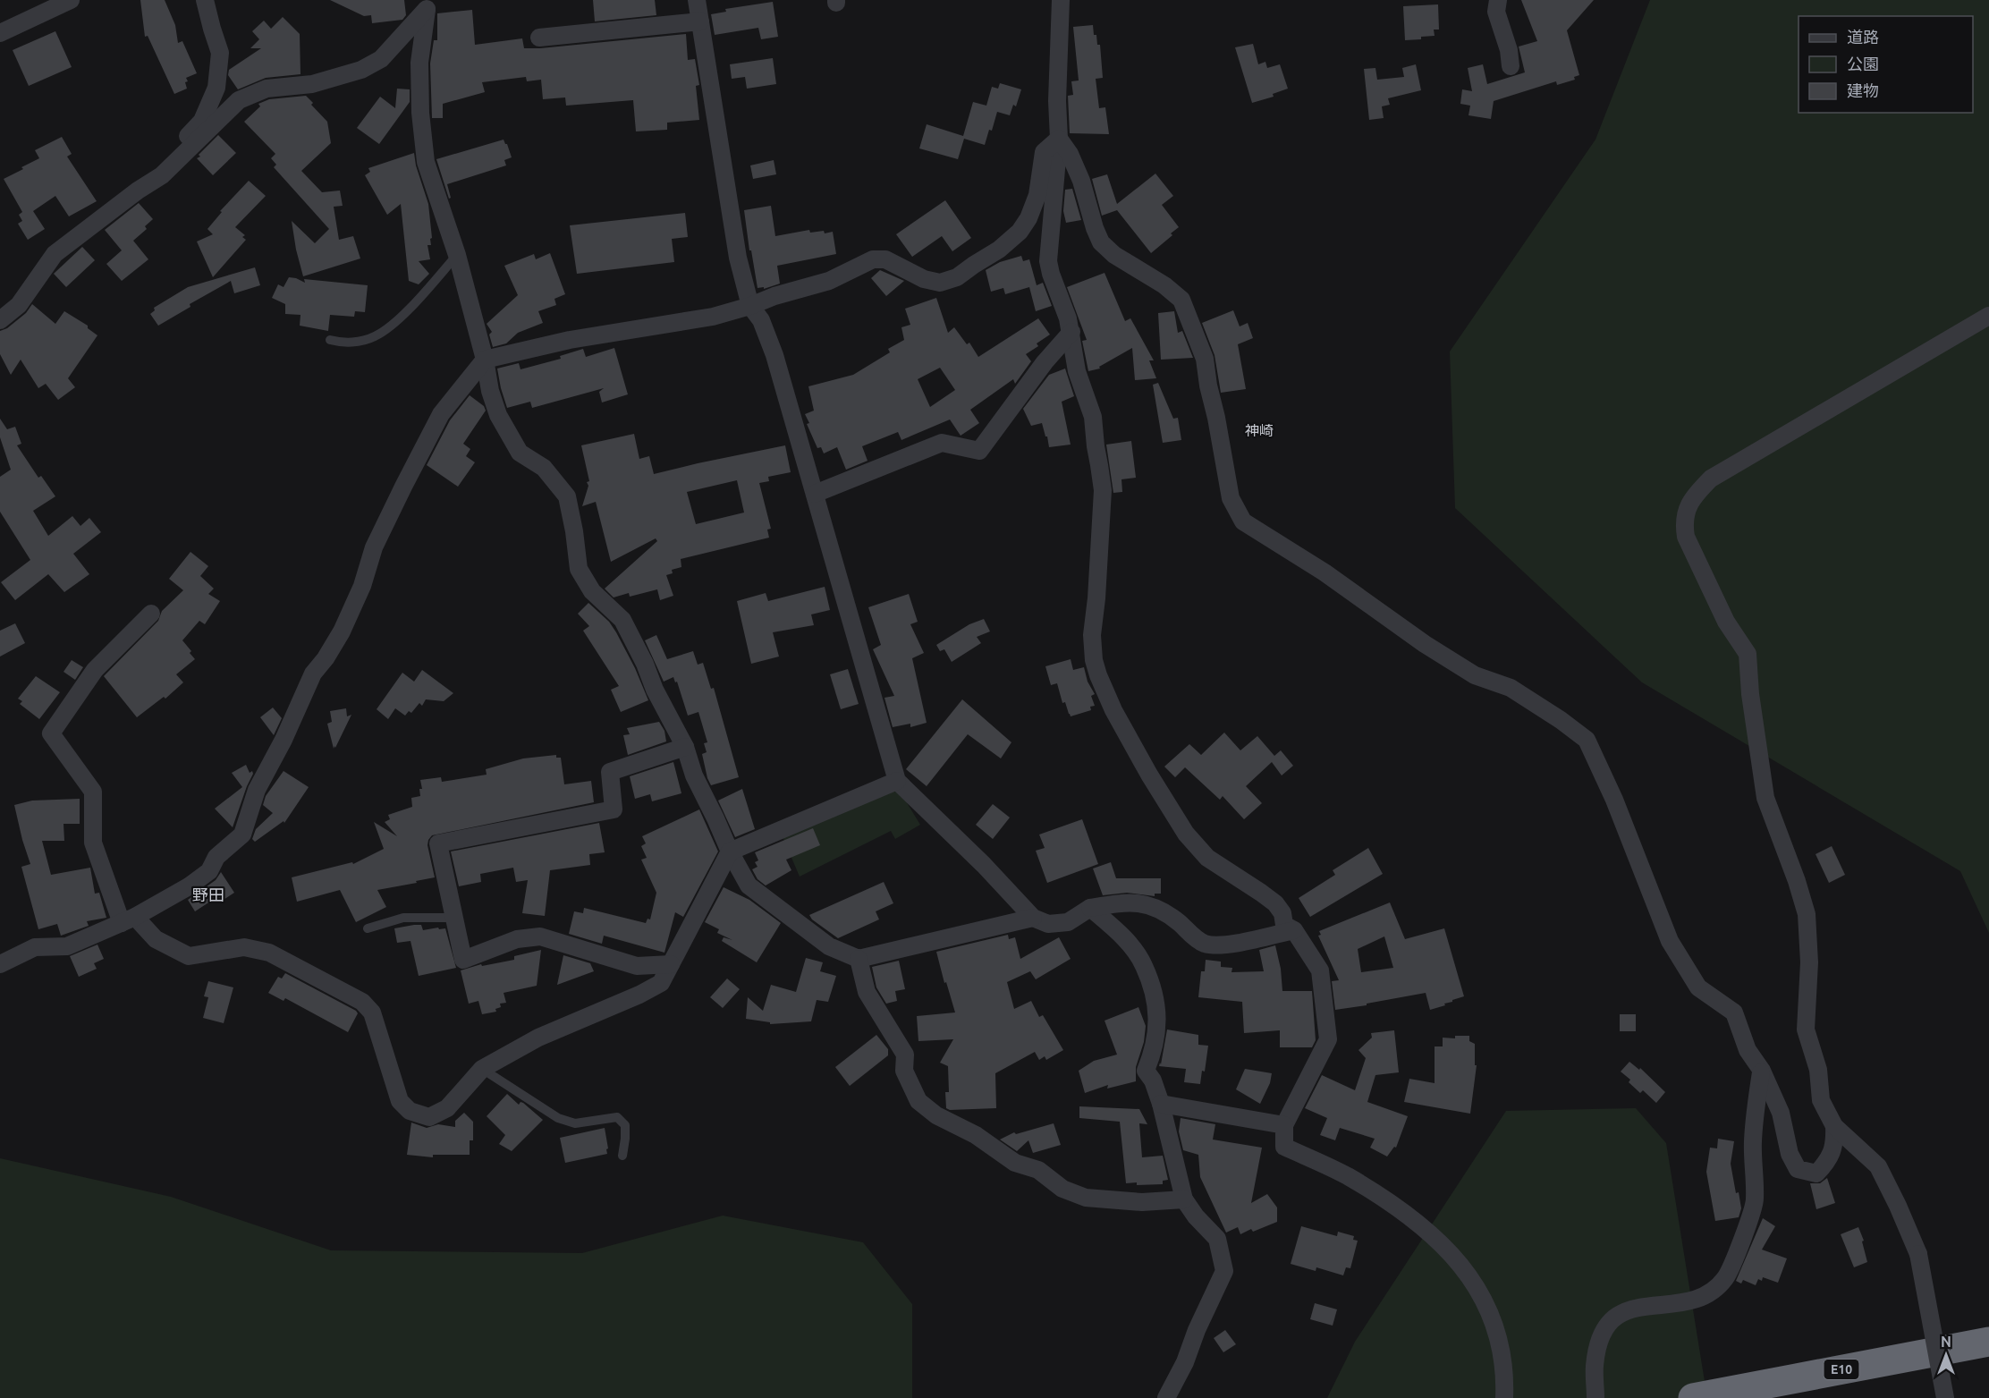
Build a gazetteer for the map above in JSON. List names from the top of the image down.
{
  "streets": {
    "highway": ["E10"]
  },
  "districts": ["神崎", "野田"],
  "legend": ["道路", "公園", "建物"],
  "north": "top"
}
